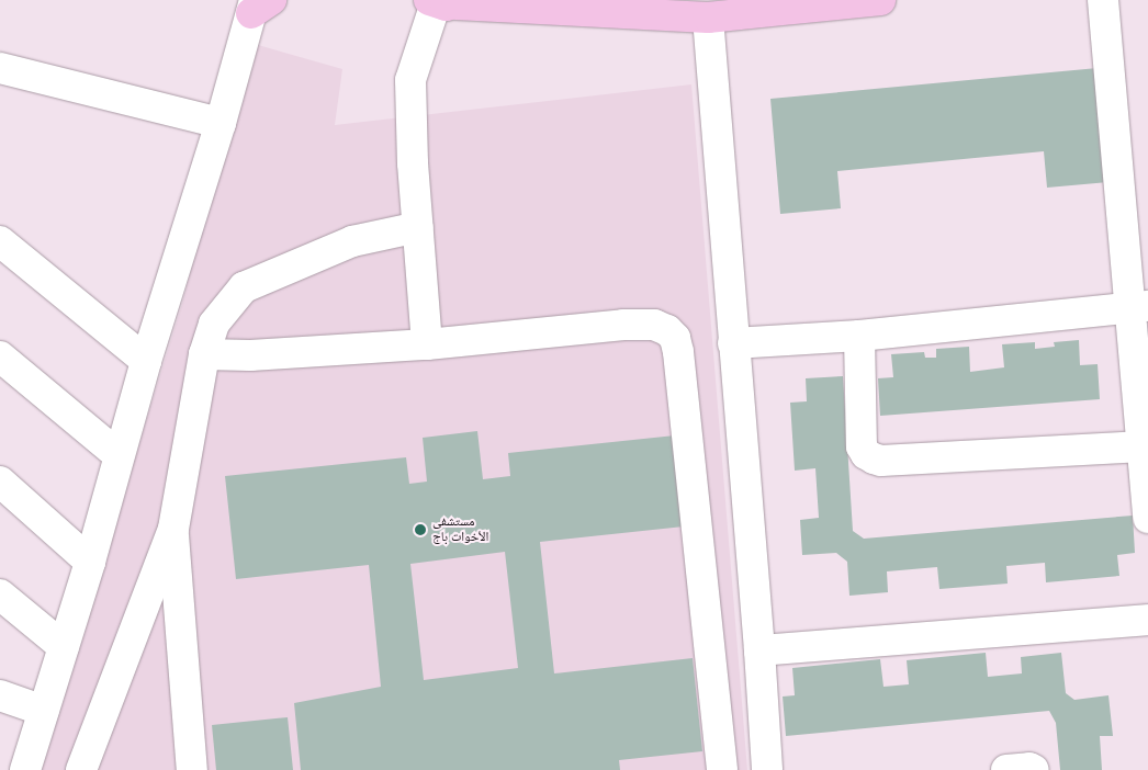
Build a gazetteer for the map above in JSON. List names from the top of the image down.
{
  "places": ["مستشفى الأخوات باج"]
}
